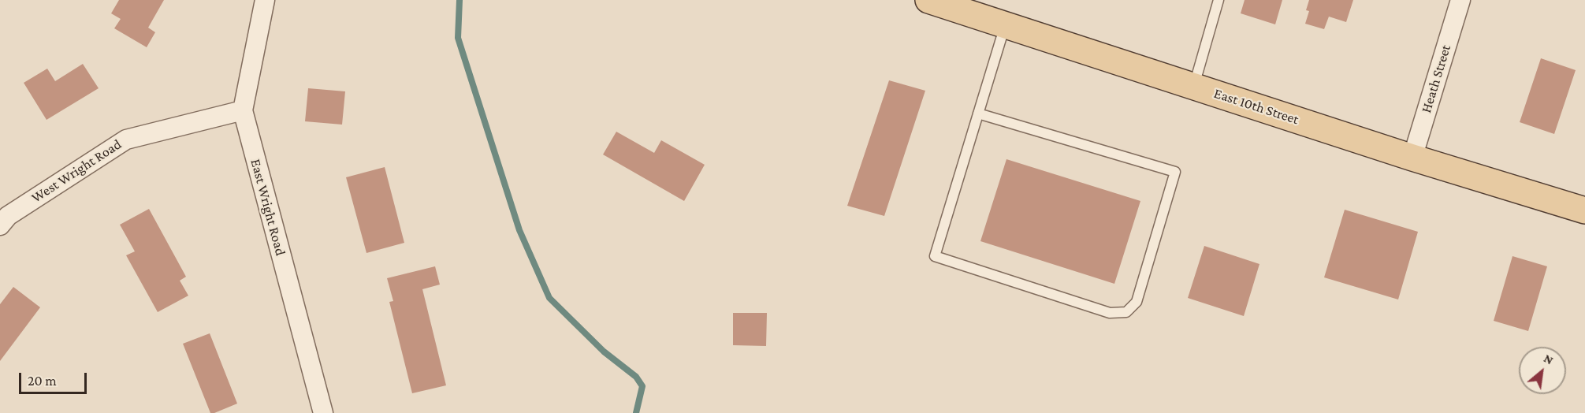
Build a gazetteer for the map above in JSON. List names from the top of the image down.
{
  "streets": {
    "main road": ["East 10th Street"],
    "street": ["Heath Street", "West Wright Road", "East Wright Road"]
  },
  "crossings": [
    ["Heath Street", "East 10th Street"],
    ["West Wright Road", "East Wright Road"]
  ],
  "scale_bar": "20 m",
  "north": "top right"
}
